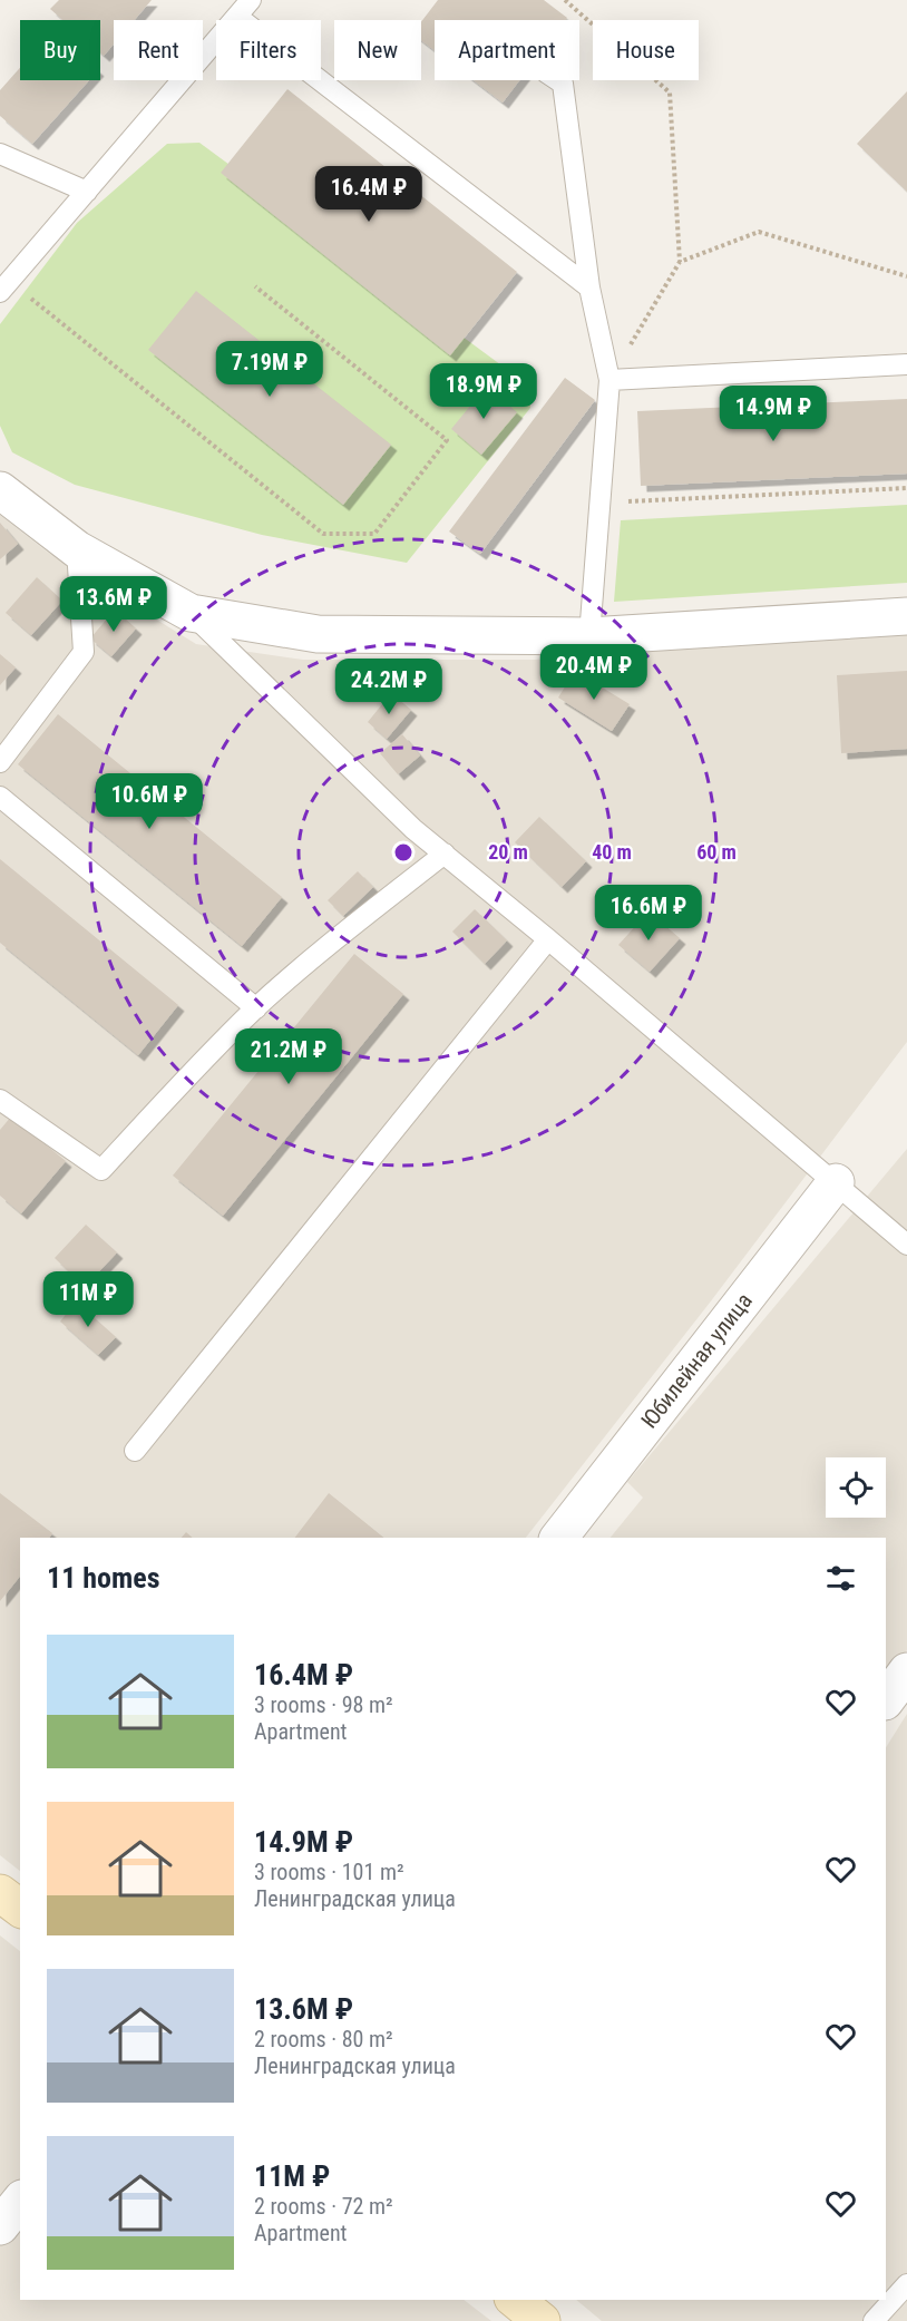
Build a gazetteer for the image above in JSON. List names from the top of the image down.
{
  "streets": {
    "street": ["Юбилейная улица"]
  },
  "page": {
    "chip": [
      "Buy",
      "Rent",
      "Filters",
      "New",
      "Apartment",
      "House"
    ],
    "price": [
      "16.4M ₽",
      "7.19M ₽",
      "18.9M ₽",
      "14.9M ₽",
      "13.6M ₽",
      "20.4M ₽",
      "24.2M ₽",
      "10.6M ₽",
      "16.6M ₽",
      "21.2M ₽",
      "11M ₽"
    ],
    "heading": "11 homes",
    "list": [
      {
        "name": "16.4M ₽",
        "note": "3 rooms · 98 m² · Apartment"
      },
      {
        "name": "14.9M ₽",
        "note": "3 rooms · 101 m² · Ленинградская улица"
      },
      {
        "name": "13.6M ₽",
        "note": "2 rooms · 80 m² · Ленинградская улица"
      },
      {
        "name": "11M ₽",
        "note": "2 rooms · 72 m² · Apartment"
      }
    ]
  },
  "rings": ["20 m", "40 m", "60 m"]
}
